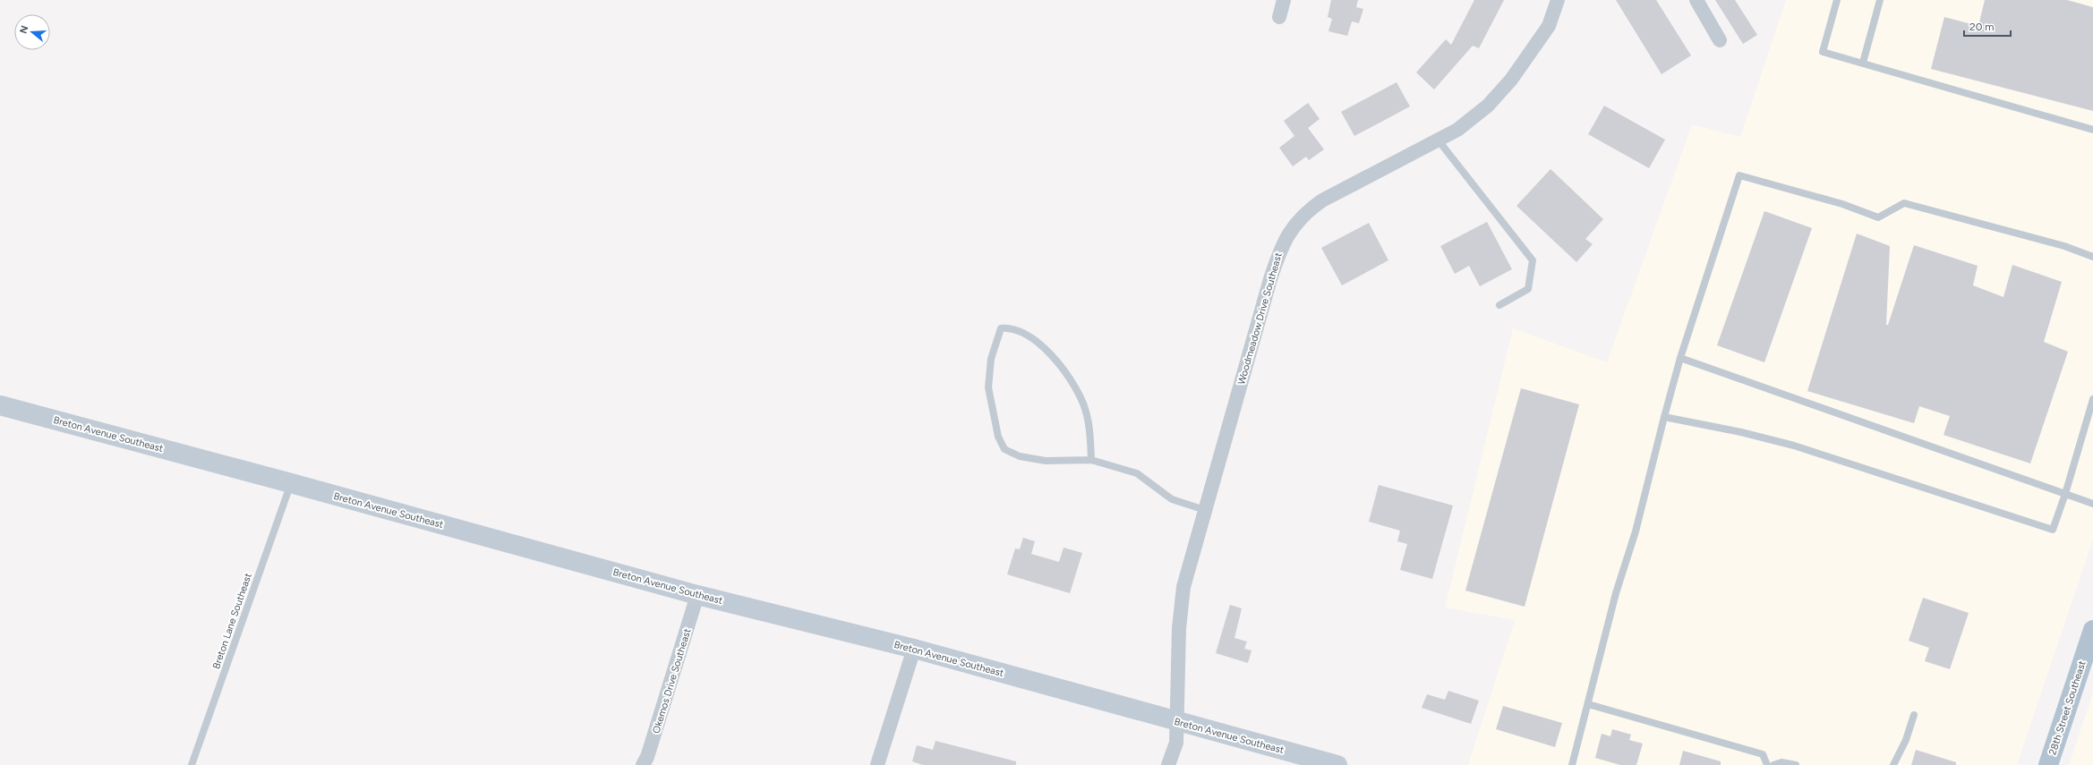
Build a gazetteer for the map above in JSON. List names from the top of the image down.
{
  "streets": {
    "main road": ["Breton Avenue Southeast", "28th Street Southeast"],
    "street": ["Woodmeadow Drive Southeast", "Okemos Drive Southeast"],
    "lane": ["Breton Lane Southeast"]
  },
  "crossings": [
    ["Woodmeadow Drive Southeast", "Breton Avenue Southeast"],
    ["Breton Avenue Southeast", "Breton Lane Southeast"],
    ["Breton Avenue Southeast", "Okemos Drive Southeast"]
  ],
  "scale_bar": "20 m",
  "north": "left"
}
